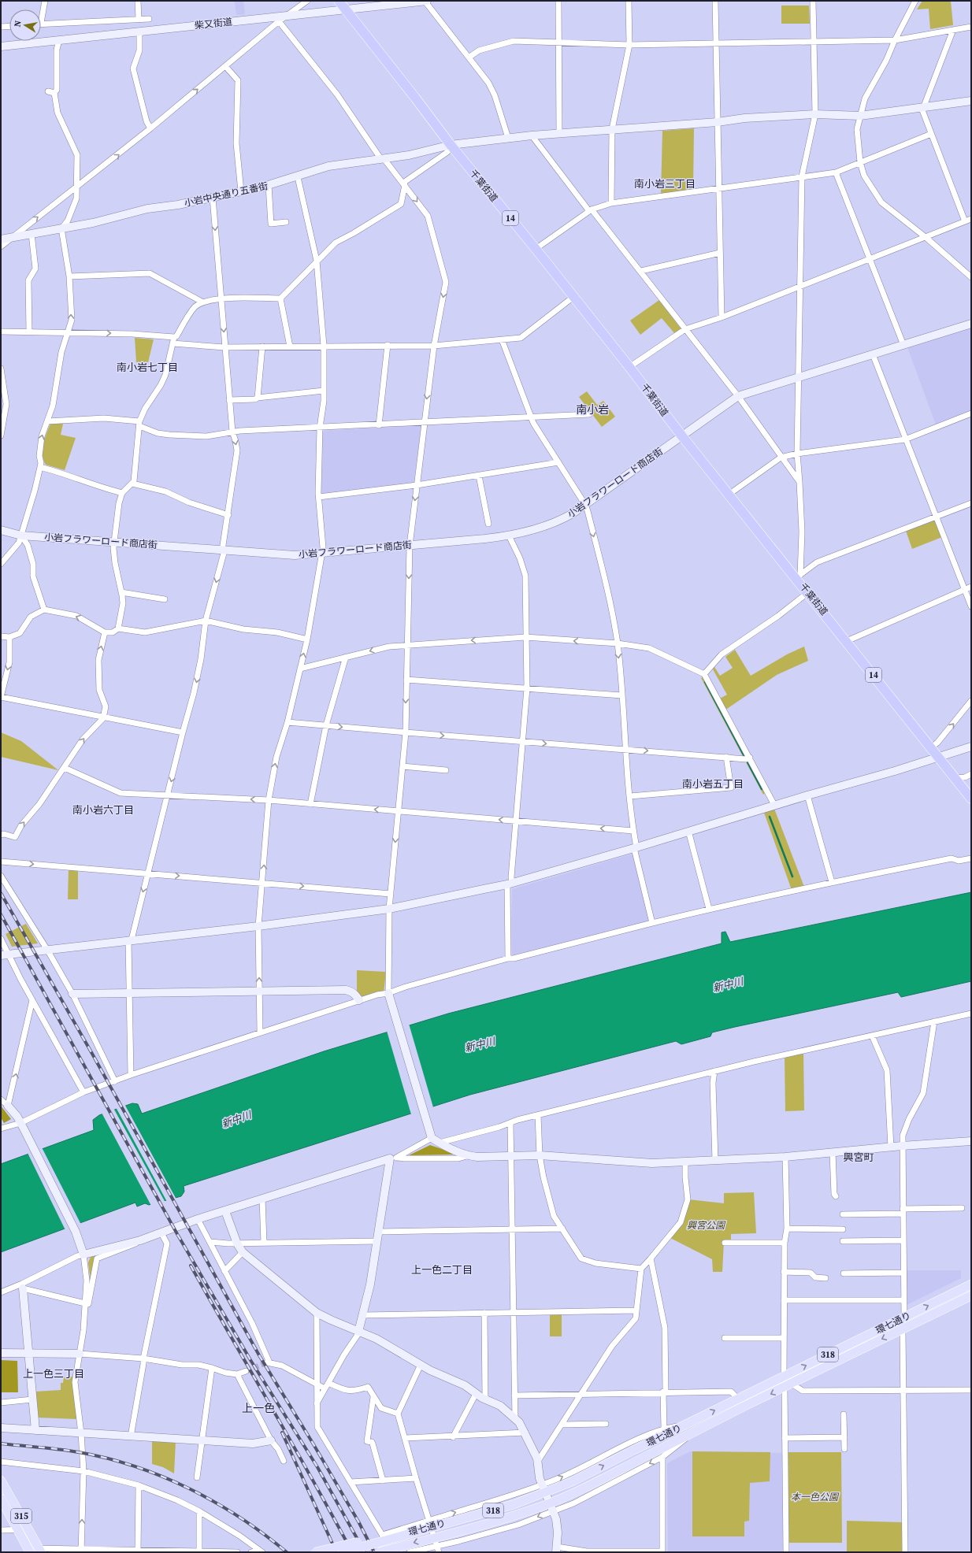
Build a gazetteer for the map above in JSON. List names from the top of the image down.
{
  "streets": {
    "highway": ["千葉街道", "14"],
    "main road": ["環七通り", "318", "315"],
    "street": ["柴又街道", "小岩中央通り五番街", "小岩フラワーロード商店街"]
  },
  "crossings": [
    ["柴又街道", "千葉街道"],
    ["千葉街道", "小岩中央通り五番街"],
    ["千葉街道", "小岩フラワーロード商店街"]
  ],
  "districts": [
    "南小岩三丁目",
    "南小岩七丁目",
    "南小岩",
    "南小岩五丁目",
    "南小岩六丁目",
    "興宮町",
    "上一色二丁目",
    "上一色三丁目",
    "上一色"
  ],
  "water": ["新中川"],
  "parks": ["興宮公園", "本一色公園"],
  "north": "left"
}
